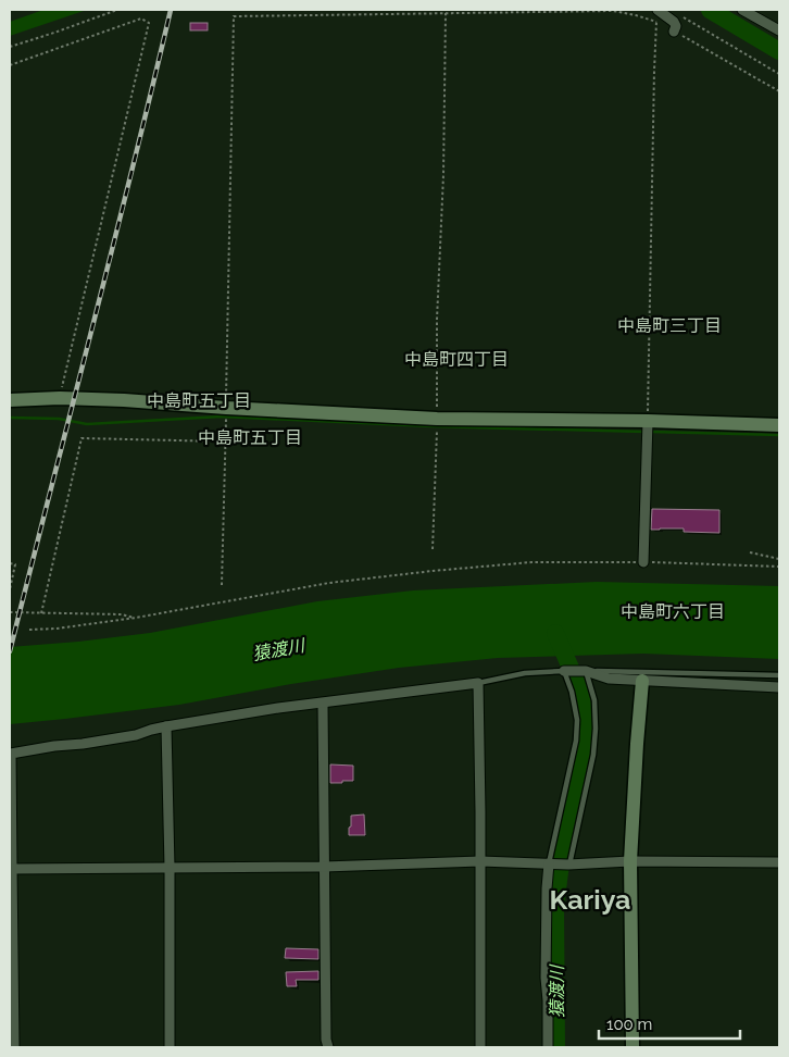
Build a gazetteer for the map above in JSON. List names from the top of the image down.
{
  "districts": [
    "中島町三丁目",
    "中島町四丁目",
    "中島町五丁目",
    "中島町五丁目",
    "中島町六丁目",
    "Kariya"
  ],
  "water": ["猿渡川"],
  "scale_bar": "100 m"
}
